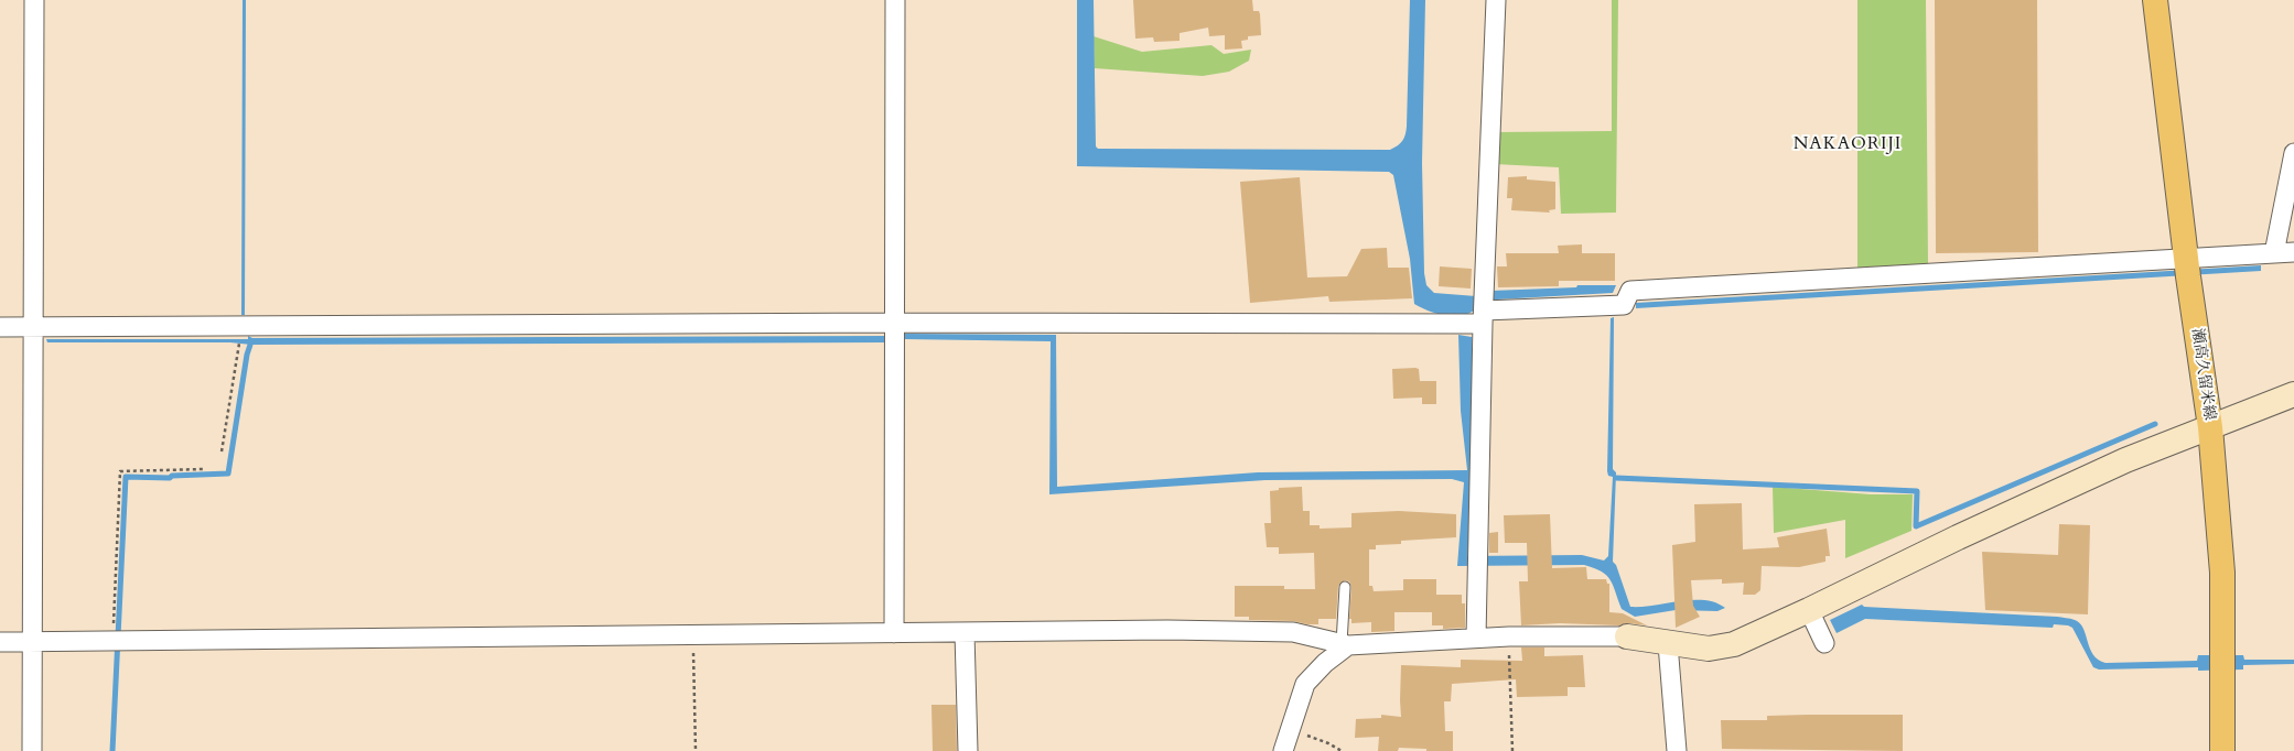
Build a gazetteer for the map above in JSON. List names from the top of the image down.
{
  "streets": {
    "main road": ["瀬高久留米線"]
  },
  "districts": ["NAKAORIJI"]
}
